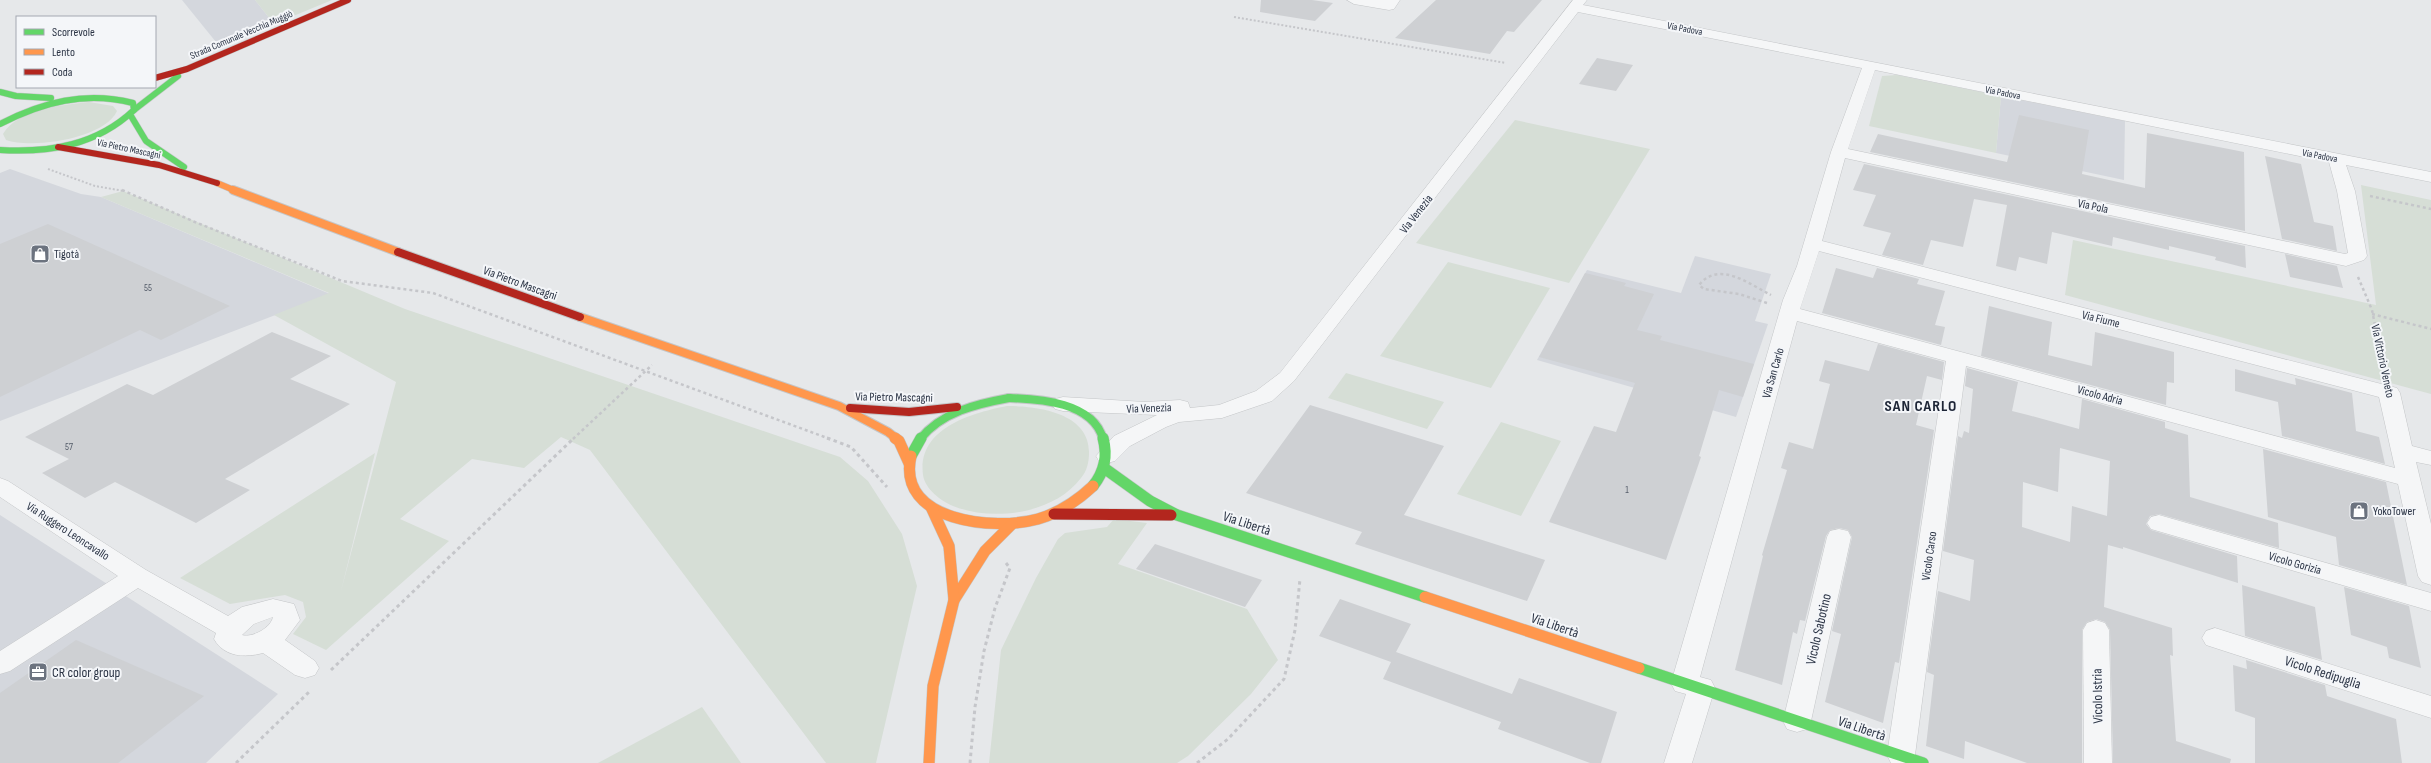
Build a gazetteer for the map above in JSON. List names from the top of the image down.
{
  "streets": {
    "main road": ["Strada Comunale Vecchia Muggiò", "Via Pietro Mascagni", "Via Libertà"],
    "street": [
      "Via Padova",
      "Via Pola",
      "Via Venezia",
      "Via Fiume",
      "Via Vittorio Veneto",
      "Via San Carlo",
      "Vicolo Adria",
      "Via Ruggero Leoncavallo",
      "Vicolo Carso",
      "Vicolo Gorizia",
      "Vicolo Sabotino",
      "Vicolo Redipuglia",
      "Vicolo Istria"
    ]
  },
  "crossings": [
    ["Via Padova", "Via Venezia"],
    ["Via Padova", "Via San Carlo"],
    ["Via Pola", "Via Vittorio Veneto"],
    ["Via Pola", "Via San Carlo"],
    ["Via Venezia", "Via Libertà"],
    ["Via Fiume", "Via Vittorio Veneto"],
    ["Via Fiume", "Via San Carlo"],
    ["Via Vittorio Veneto", "Vicolo Adria"],
    ["Via San Carlo", "Vicolo Adria"],
    ["Via San Carlo", "Via Libertà"],
    ["Vicolo Adria", "Vicolo Carso"],
    ["Via Libertà", "Vicolo Carso"],
    ["Via Libertà", "Vicolo Sabotino"]
  ],
  "districts": ["SAN CARLO"],
  "places": {
    "shop": ["Tigotà", "YokoTower"],
    "office": ["CR color group"]
  },
  "house_numbers": ["55", "57", "1"],
  "legend": ["Scorrevole", "Lento", "Coda"]
}
